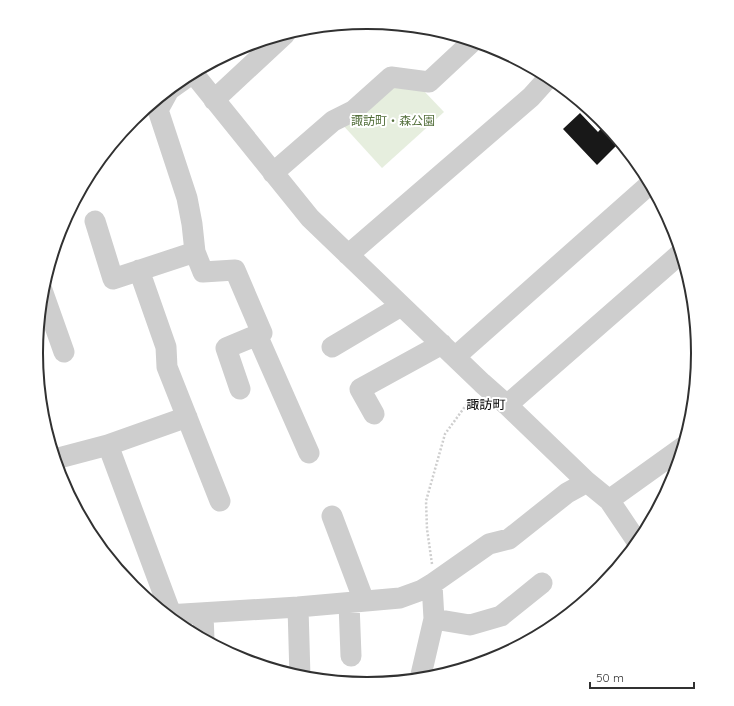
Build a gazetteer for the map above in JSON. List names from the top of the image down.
{
  "districts": ["諏訪町"],
  "parks": ["諏訪町・森公園"],
  "scale_bar": "50 m"
}
